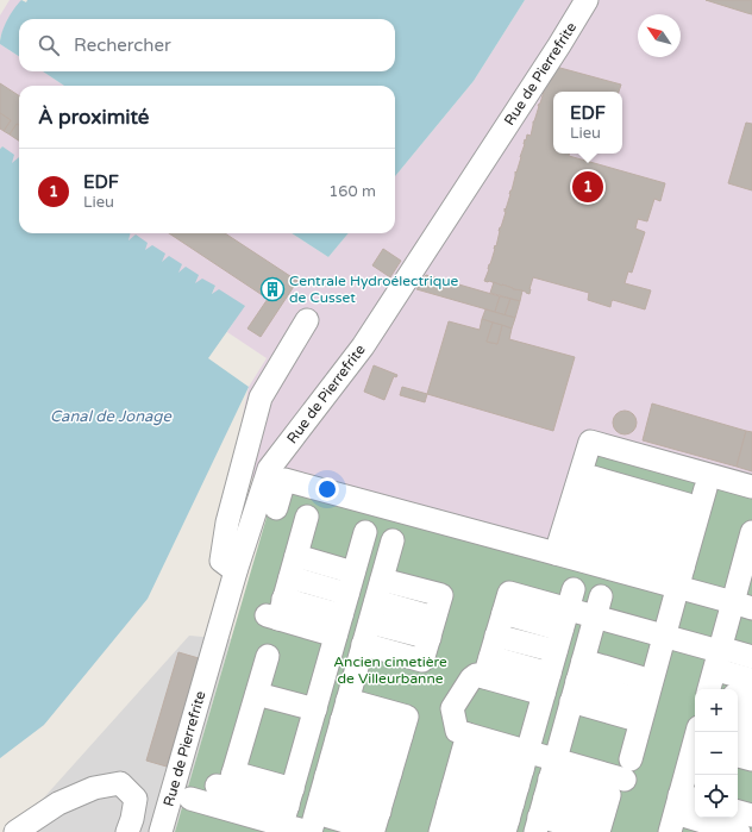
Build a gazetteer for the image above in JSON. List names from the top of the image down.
{
  "streets": {
    "street": ["Rue de Pierrefrite"]
  },
  "water": ["Canal de Jonage"],
  "parks": ["Ancien cimetière de Villeurbanne"],
  "places": {
    "building": ["Centrale Hydroélectrique de Cusset"]
  },
  "north": "top left",
  "page": {
    "search": "Rechercher",
    "heading": "À proximité",
    "popup": ["EDF", "Lieu"],
    "list": [
      {
        "mark": "1",
        "name": "EDF",
        "note": "Lieu",
        "value": "160 m"
      }
    ],
    "pins": "1",
    "map_buttons": ["+", "−"]
  }
}
